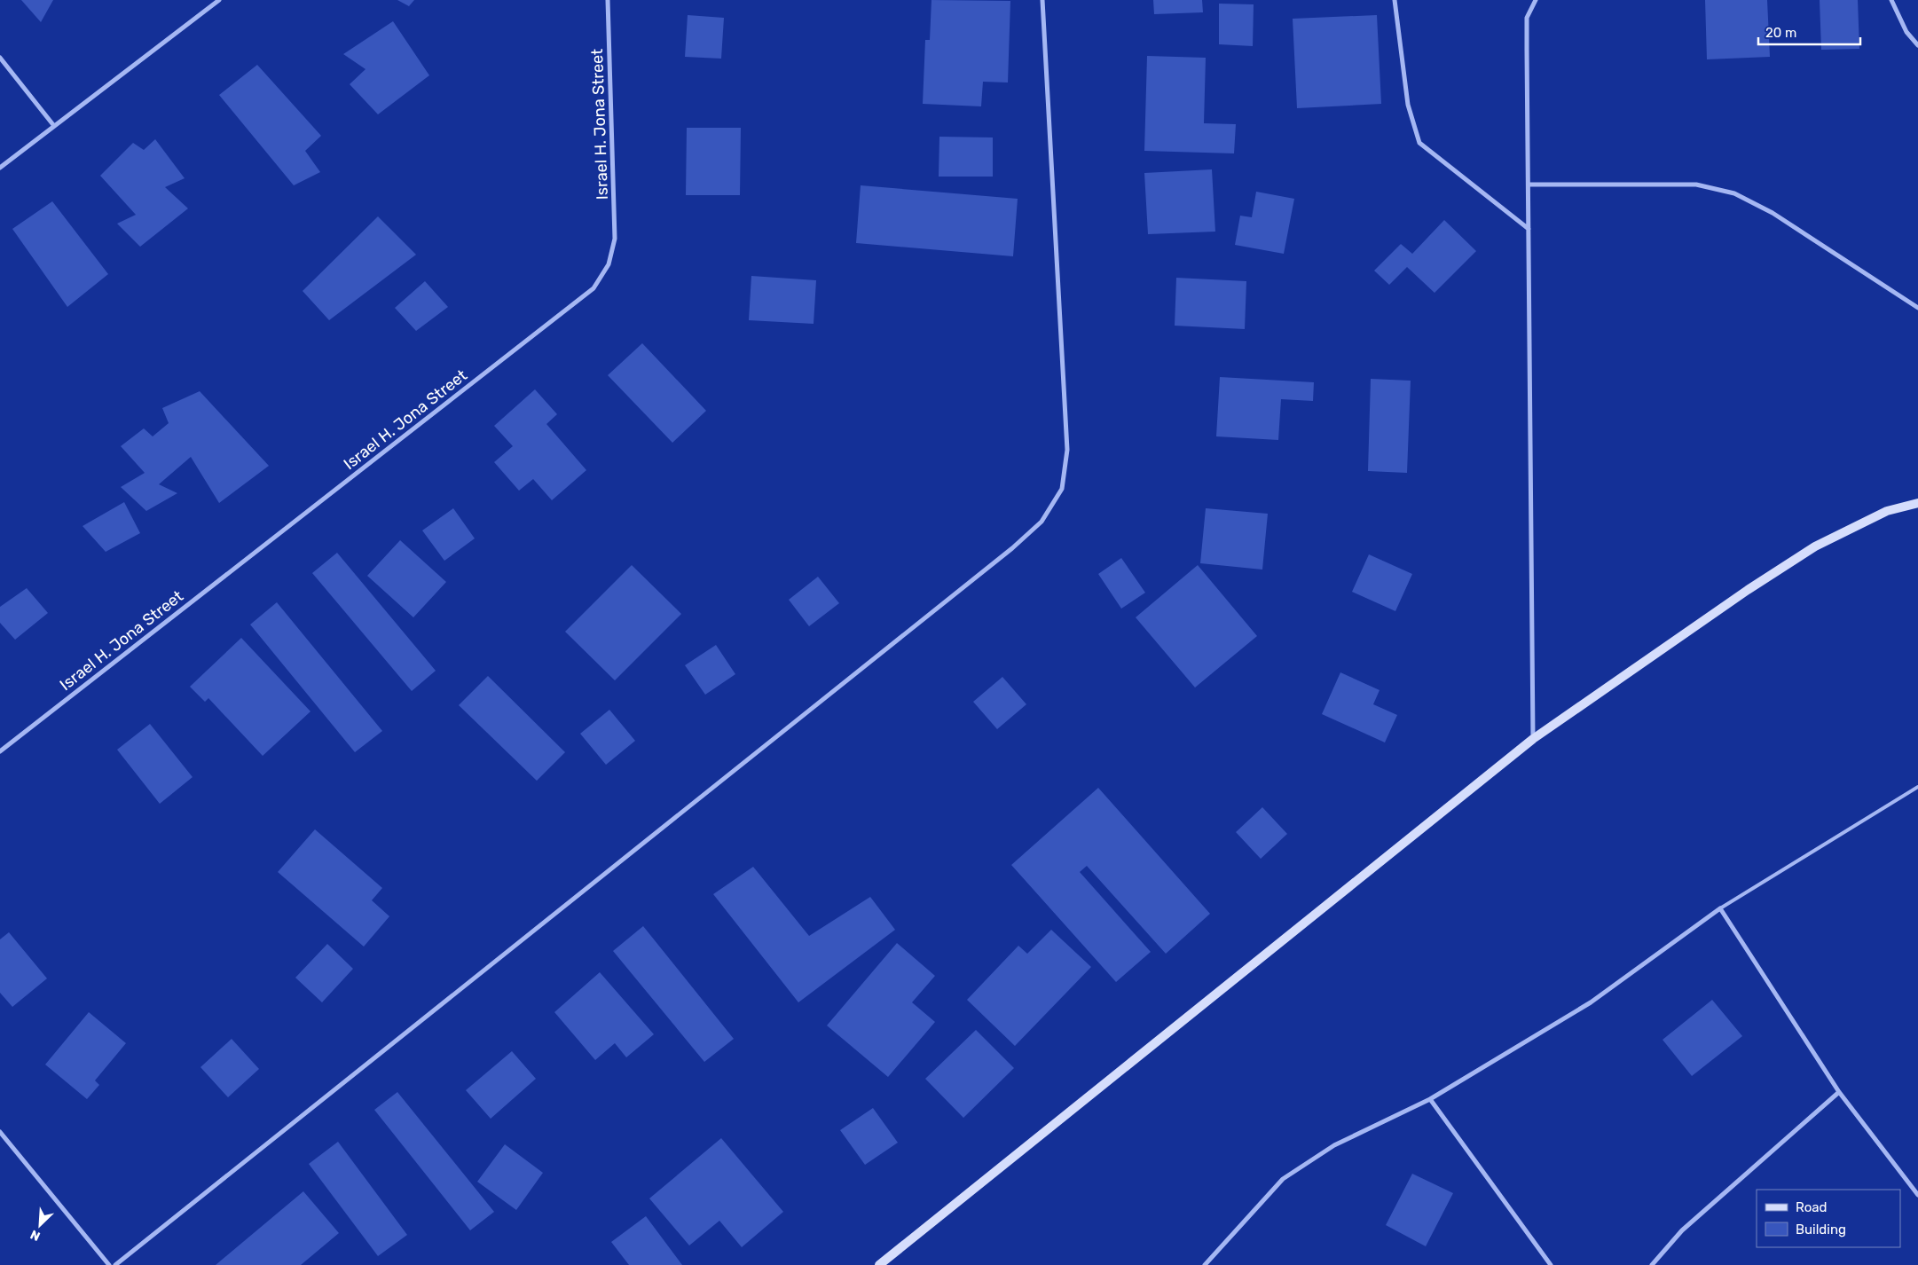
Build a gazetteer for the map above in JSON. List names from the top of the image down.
{
  "streets": {
    "street": ["Israel H. Jona Street"]
  },
  "legend": ["Road", "Building"],
  "scale_bar": "20 m",
  "north": "bottom left"
}
